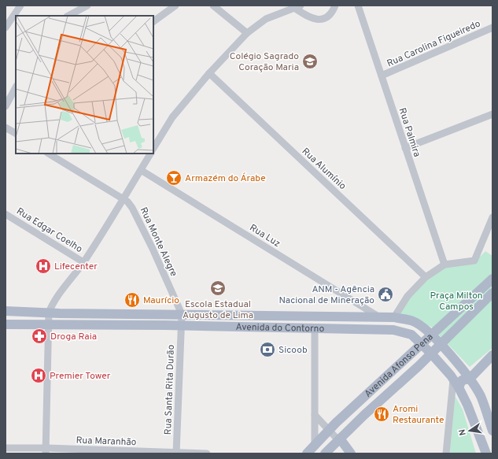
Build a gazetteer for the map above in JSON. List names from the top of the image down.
{
  "streets": {
    "main road": ["Avenida do Contorno", "Avenida Afonso Pena"],
    "street": [
      "Rua Carolina Figueiredo",
      "Rua Palmira",
      "Rua Alumínio",
      "Rua Edgar Coelho",
      "Rua Luz",
      "Rua Monte Alegre",
      "Rua Santa Rita Durão",
      "Rua Maranhão"
    ]
  },
  "crossings": [
    ["Rua Carolina Figueiredo", "Rua Palmira"],
    ["Rua Luz", "Avenida do Contorno"],
    ["Rua Monte Alegre", "Avenida do Contorno"],
    ["Avenida do Contorno", "Avenida Afonso Pena"],
    ["Avenida do Contorno", "Rua Santa Rita Durão"],
    ["Rua Santa Rita Durão", "Rua Maranhão"]
  ],
  "parks": ["Praça Milton Campos"],
  "places": {
    "school or university": ["Colégio Sagrado Coração Maria", "Escola Estadual Augusto de Lima"],
    "bar": ["Armazém do Árabe"],
    "hospital": ["Lifecenter", "Premier Tower"],
    "public building": ["ANM - Agência Nacional de Mineração"],
    "restaurant": ["Maurício", "Aromi Restaurante"],
    "pharmacy": ["Droga Raia"],
    "bank": ["Sicoob"]
  },
  "north": "left"
}
